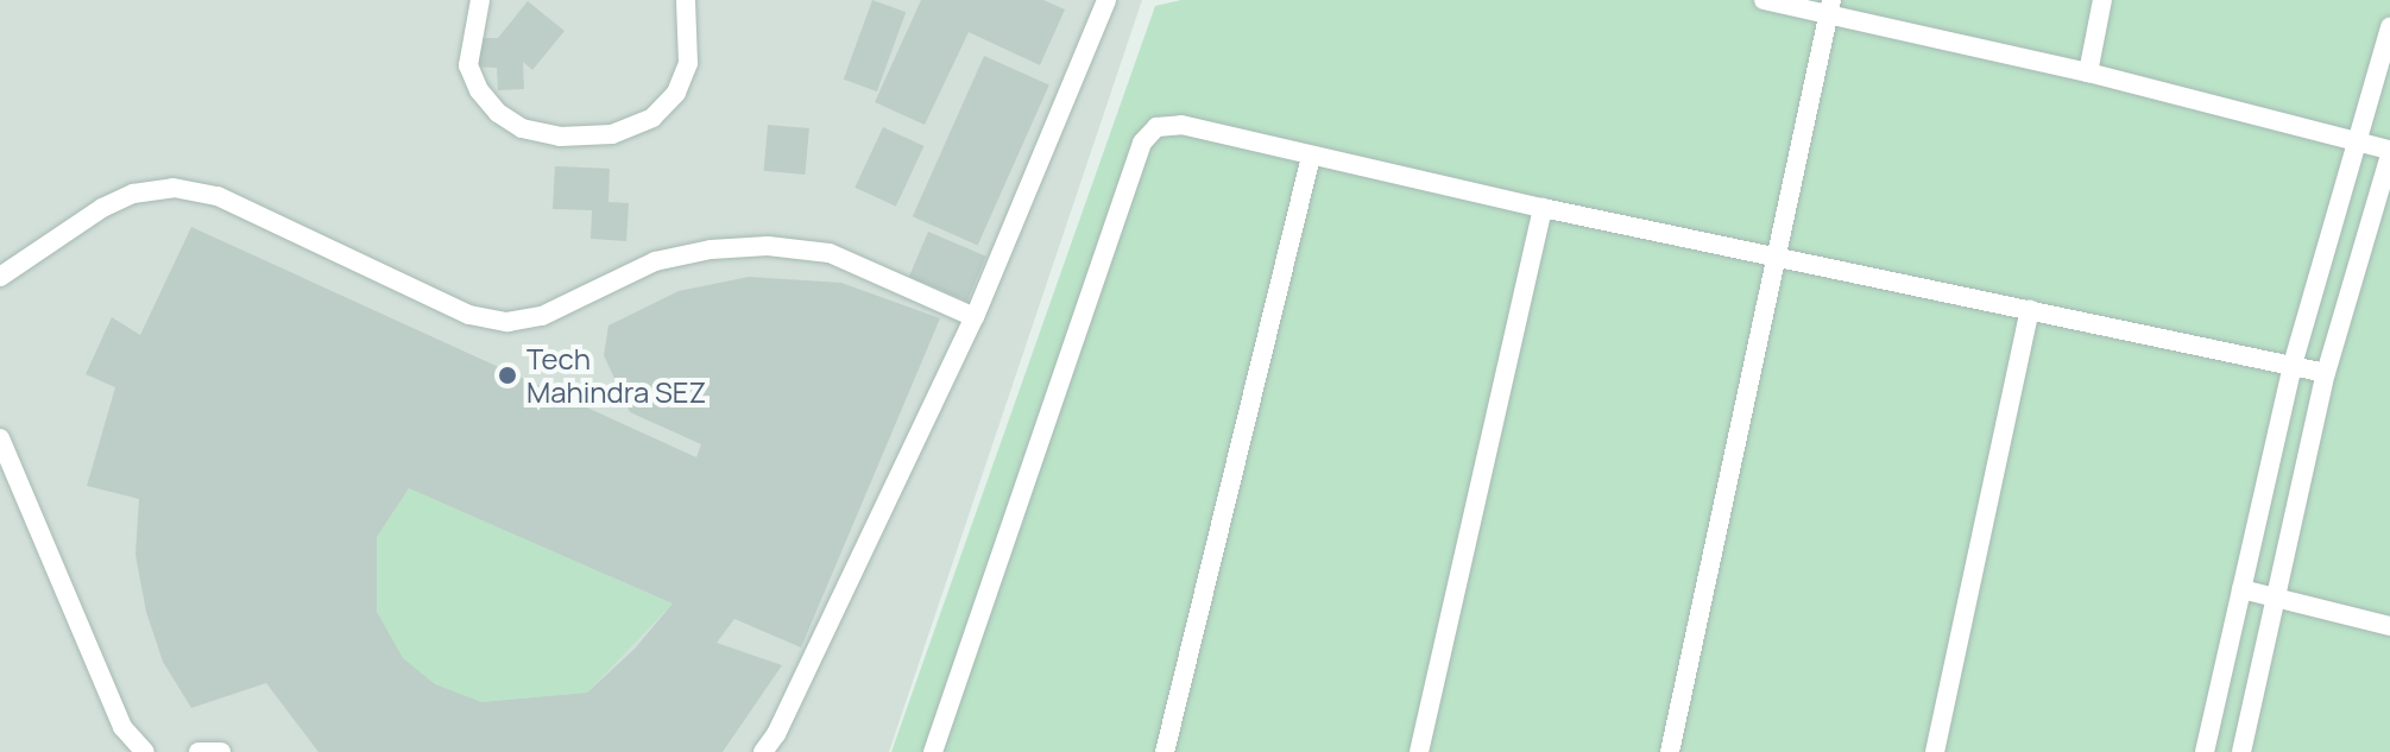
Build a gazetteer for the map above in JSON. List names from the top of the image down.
{
  "places": ["Tech Mahindra SEZ"]
}
